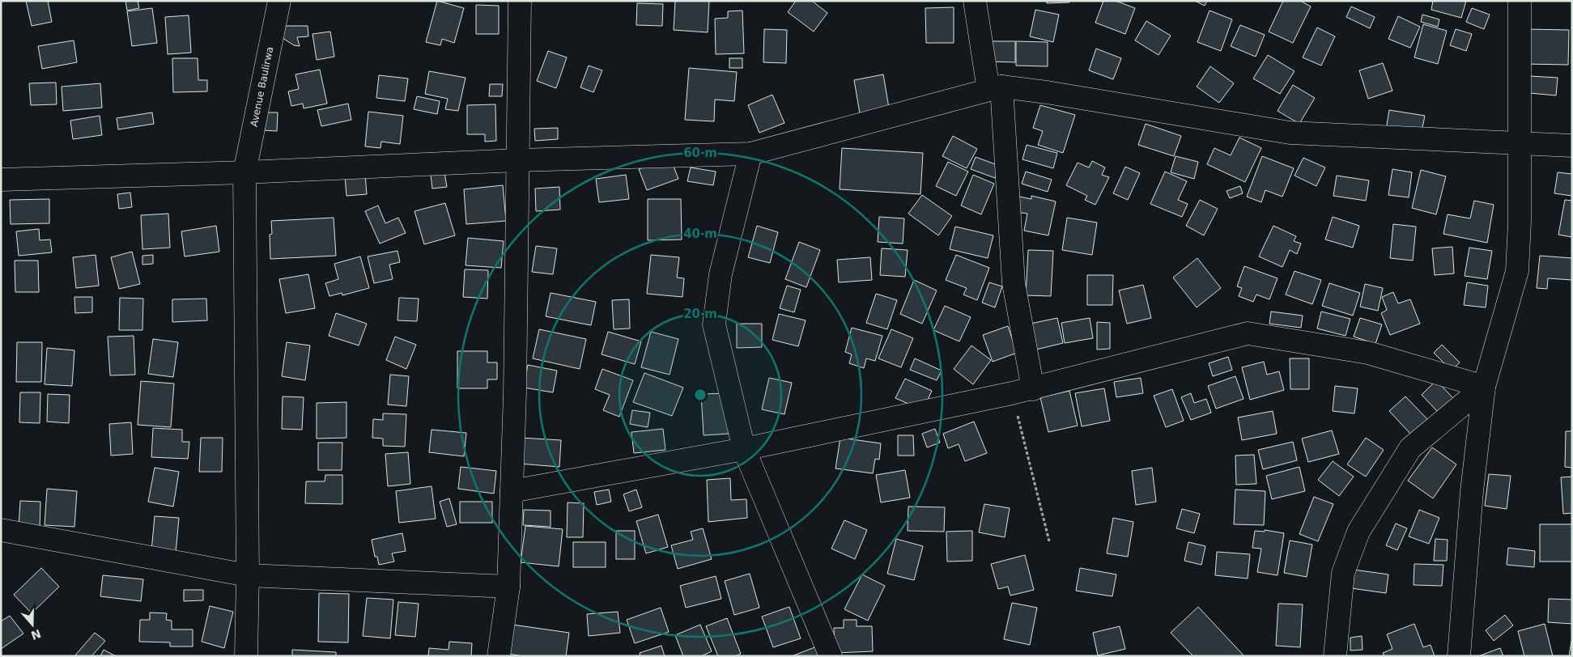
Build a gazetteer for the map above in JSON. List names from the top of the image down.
{
  "streets": {
    "street": ["Avenue Baulirwa"]
  },
  "north": "bottom",
  "rings": ["60 m", "40 m", "20 m"]
}
